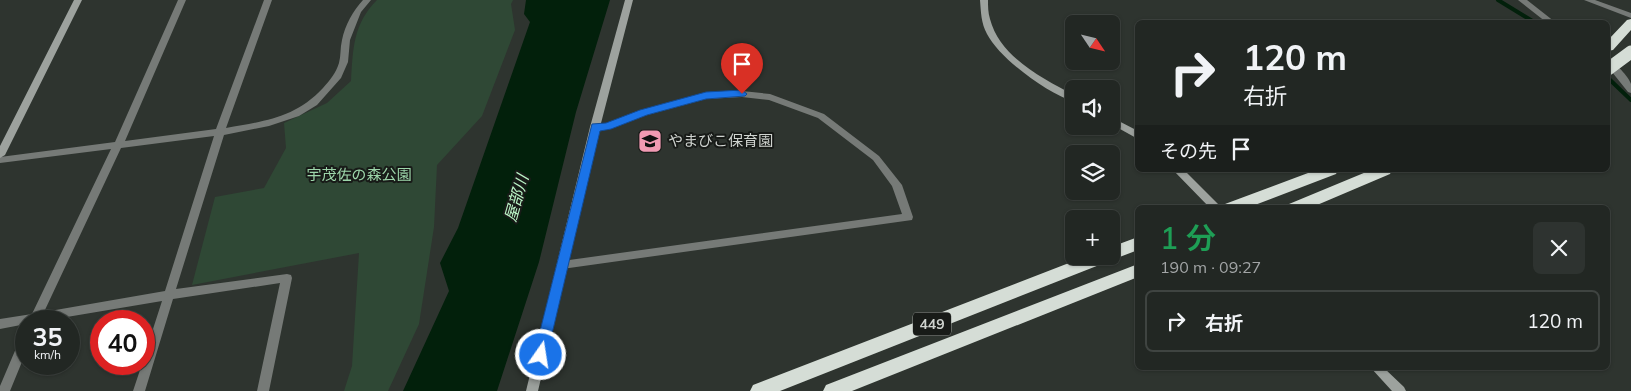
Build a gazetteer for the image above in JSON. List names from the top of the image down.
{
  "streets": {
    "highway": ["449"]
  },
  "water": ["屋部川"],
  "parks": ["宇茂佐の森公園"],
  "places": {
    "school or university": ["やまびこ保育園"]
  },
  "north": "bottom right",
  "page": {
    "map_buttons": "+",
    "turn": ["120 m", "右折"],
    "then": "その先",
    "heading": ["1 分", "190 m · 09:27"],
    "list": [
      {
        "name": "右折",
        "value": "120 m"
      }
    ],
    "speed": "35 km/h",
    "limit": "40"
  }
}
